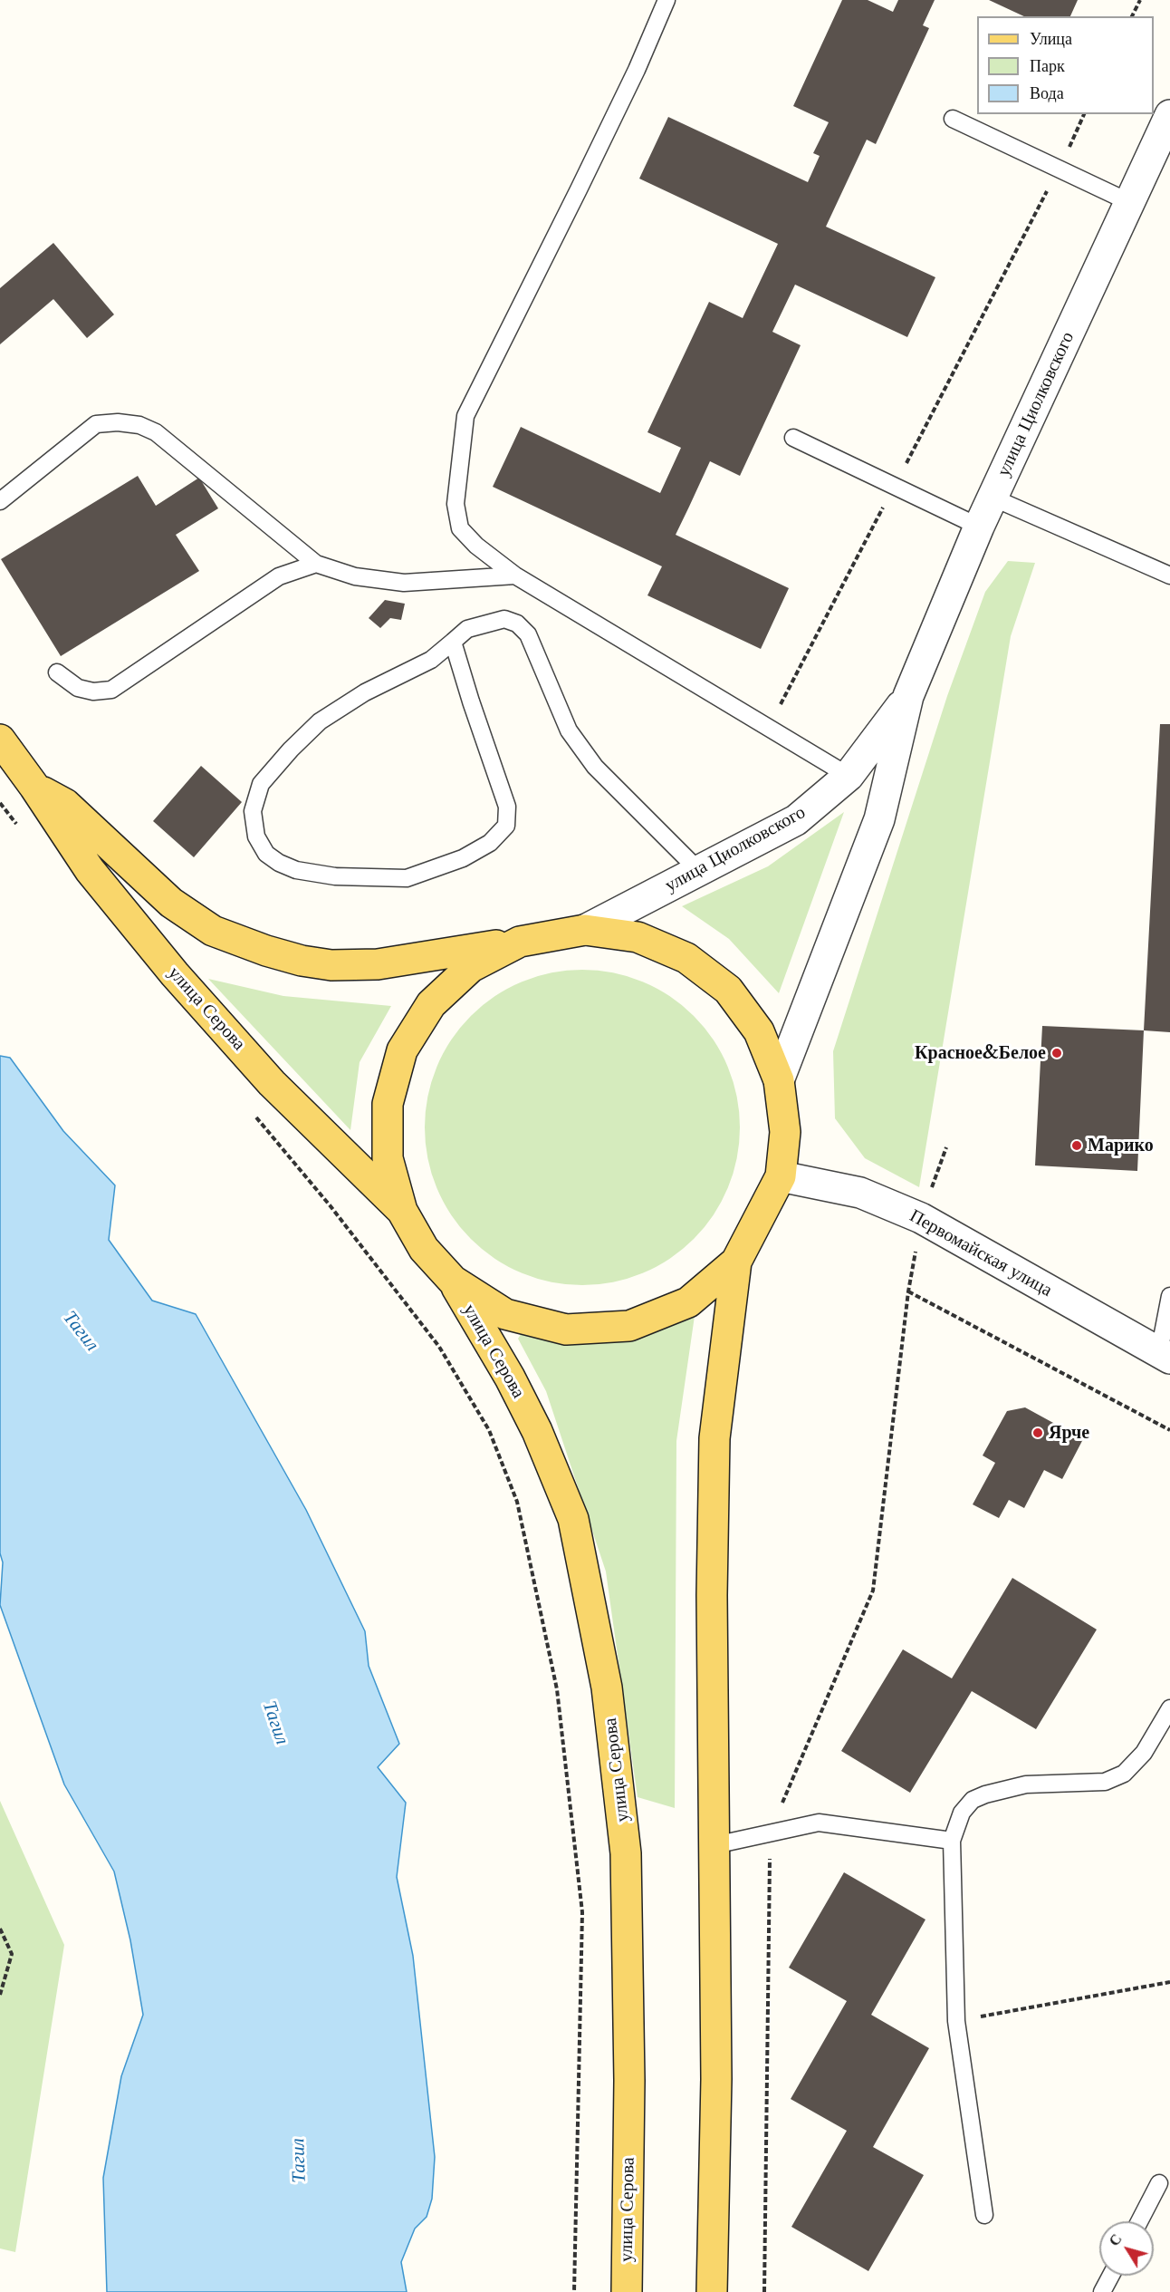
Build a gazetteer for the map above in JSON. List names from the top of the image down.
{
  "streets": {
    "main road": ["улица Серова"],
    "street": ["улица Циолковского", "Первомайская улица"]
  },
  "crossings": [
    ["улица Циолковского", "улица Серова"],
    ["улица Серова", "Первомайская улица"]
  ],
  "water": ["Тагил"],
  "places": ["Красное&Белое", "Марико", "Ярче"],
  "legend": ["Улица", "Парк", "Вода"],
  "north": "top left"
}
